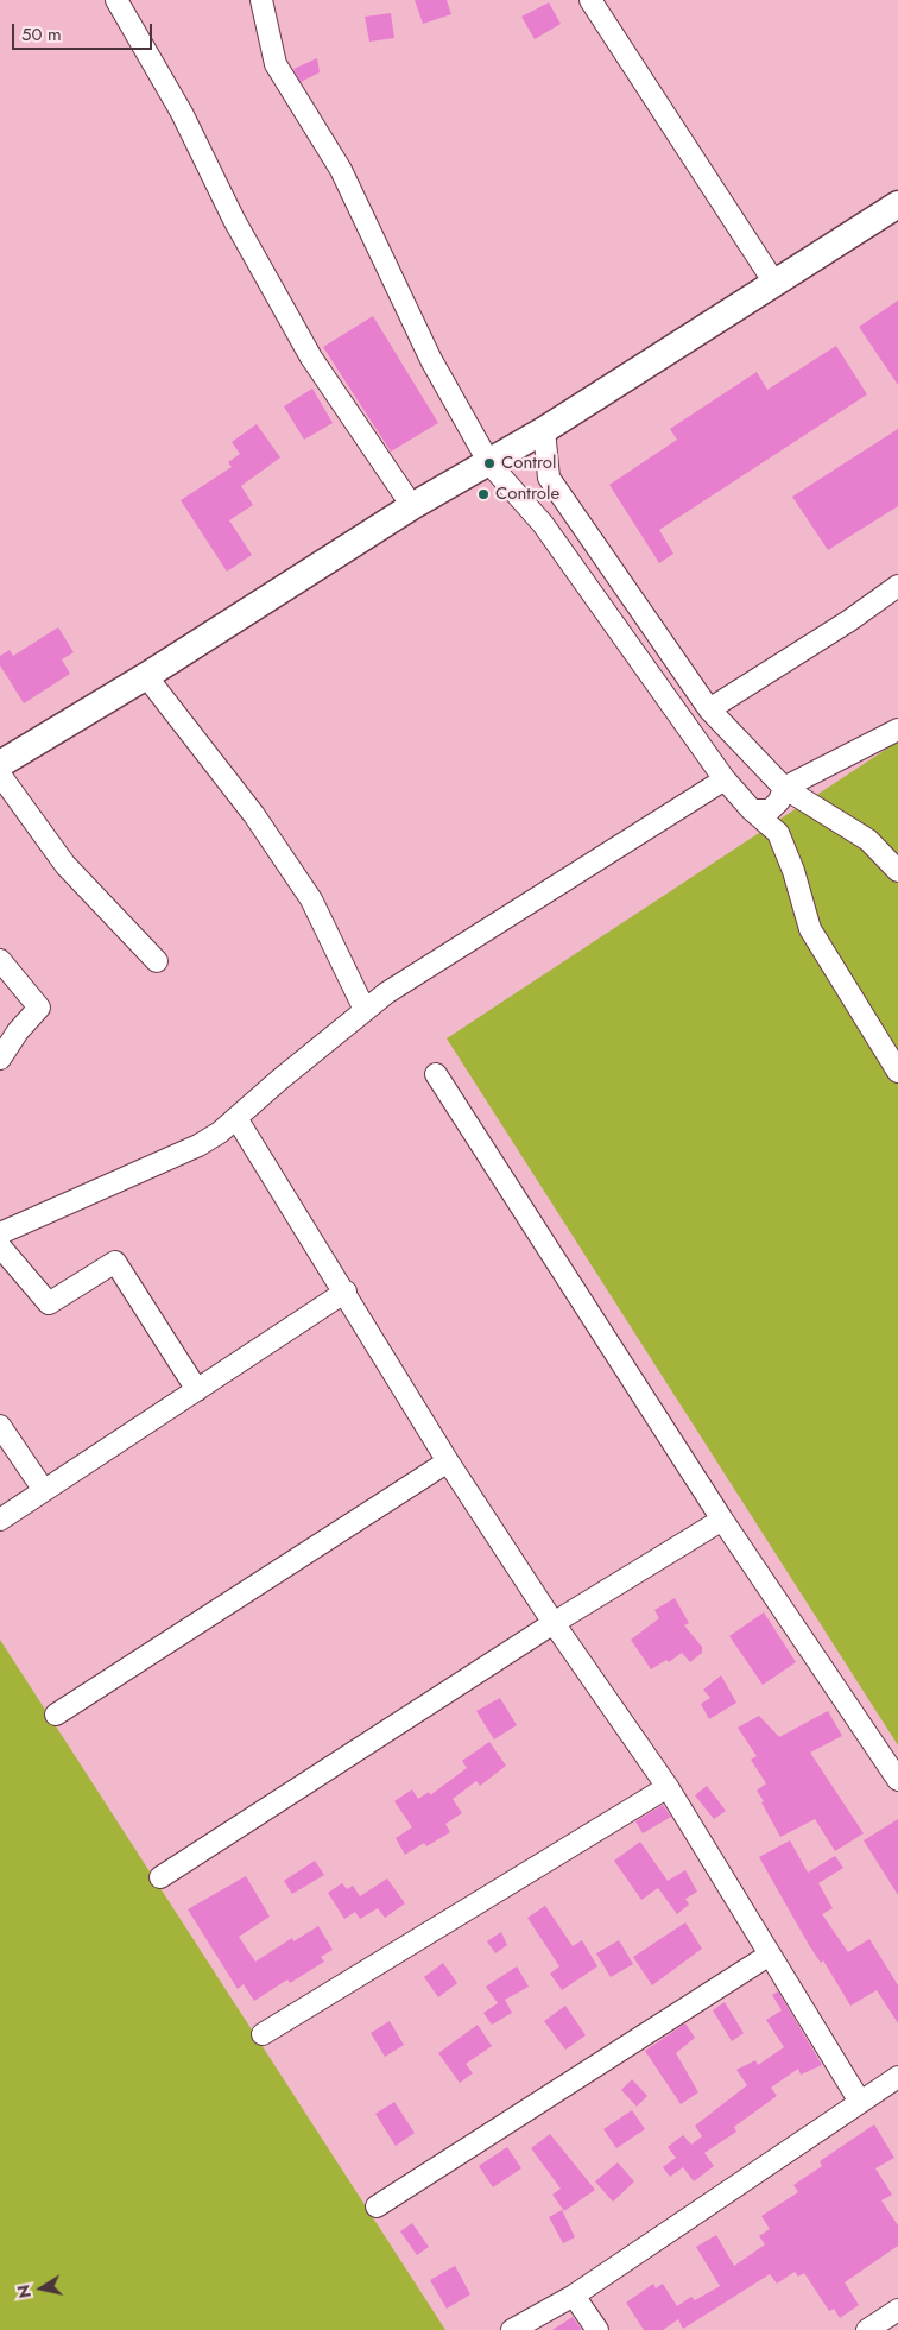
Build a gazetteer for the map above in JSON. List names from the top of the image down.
{
  "places": ["Control", "Controle"],
  "scale_bar": "50 m",
  "north": "left"
}
